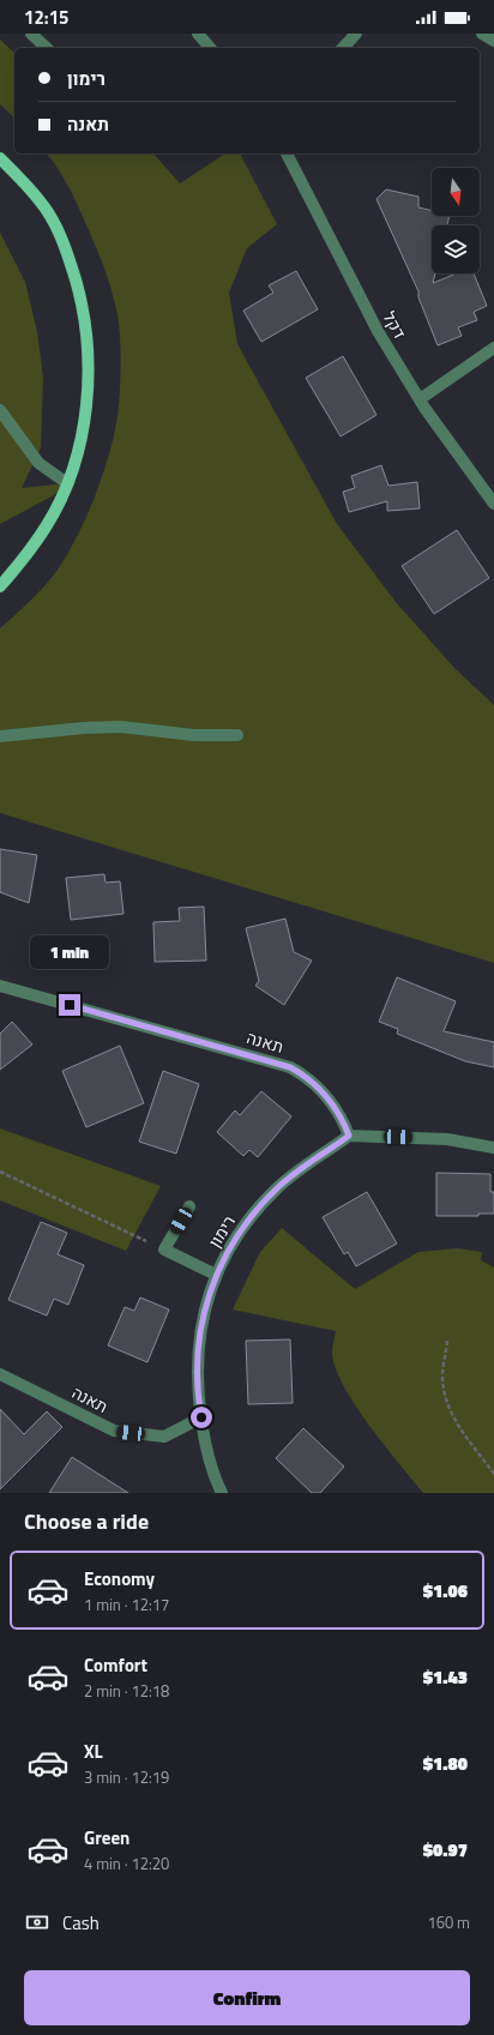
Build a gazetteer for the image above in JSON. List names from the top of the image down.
{
  "streets": {
    "street": ["דקל", "תאנה", "רימון"]
  },
  "crossings": [
    ["תאנה", "רימון"]
  ],
  "north": "bottom",
  "page": {
    "status": "12:15",
    "banner": ["רימון", "תאנה"],
    "bubble": "1 min",
    "heading": "Choose a ride",
    "list": [
      {
        "name": "Economy",
        "note": "1 min · 12:17",
        "value": "$1.06"
      },
      {
        "name": "Comfort",
        "note": "2 min · 12:18",
        "value": "$1.43"
      },
      {
        "name": "XL",
        "note": "3 min · 12:19",
        "value": "$1.80"
      },
      {
        "name": "Green",
        "note": "4 min · 12:20",
        "value": "$0.97"
      }
    ],
    "pay": ["Cash", "160 m"],
    "buttons": "Confirm"
  }
}
